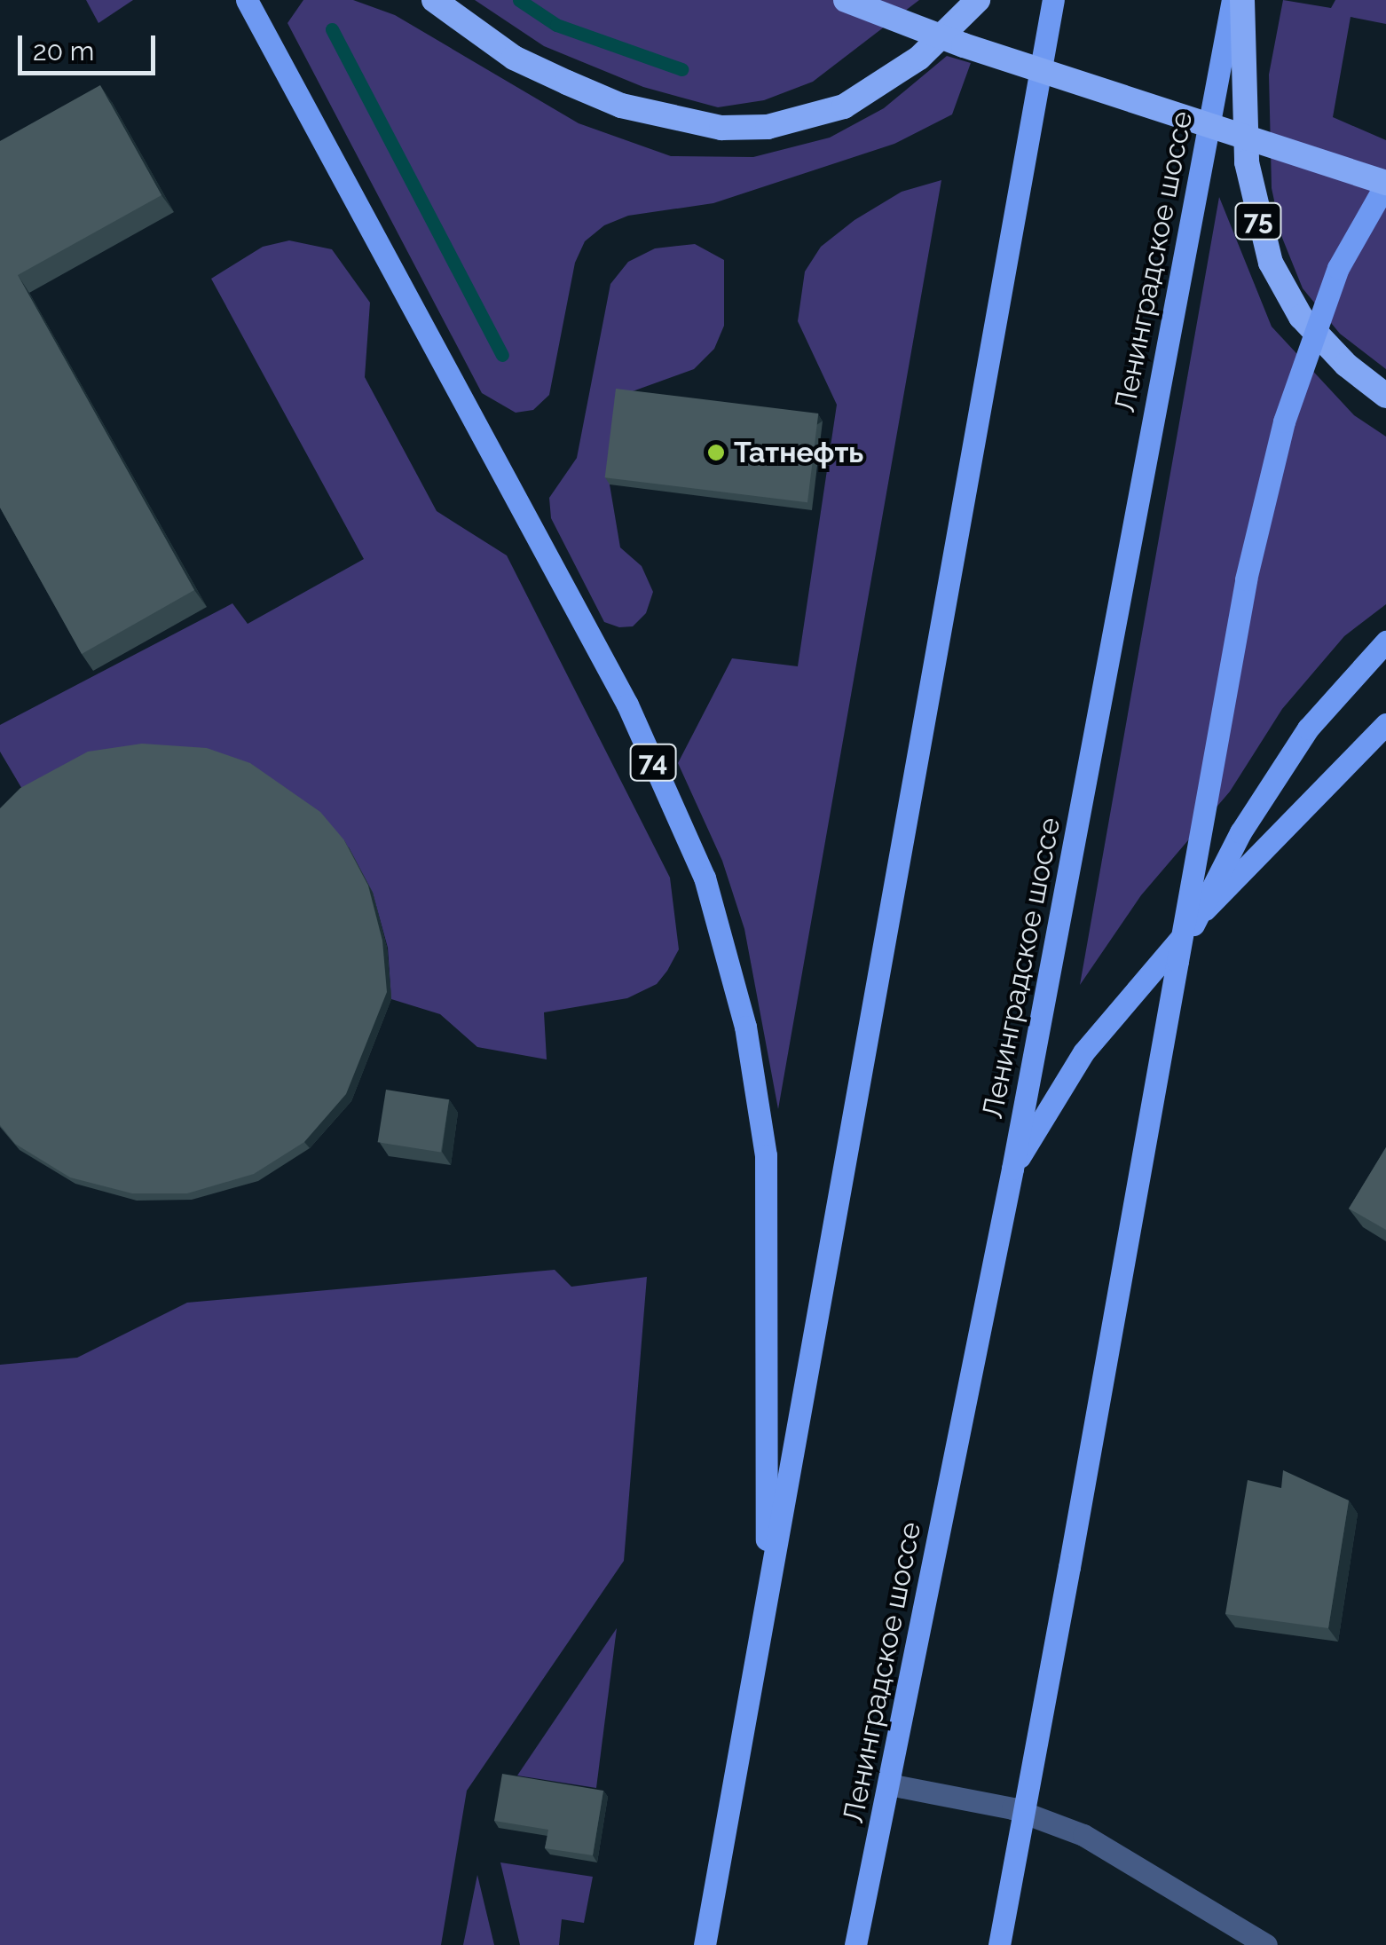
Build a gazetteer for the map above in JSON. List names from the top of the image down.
{
  "streets": {
    "highway": ["75"],
    "main road": ["Ленинградское шоссе", "74"]
  },
  "places": ["Татнефть"],
  "scale_bar": "20 m"
}
